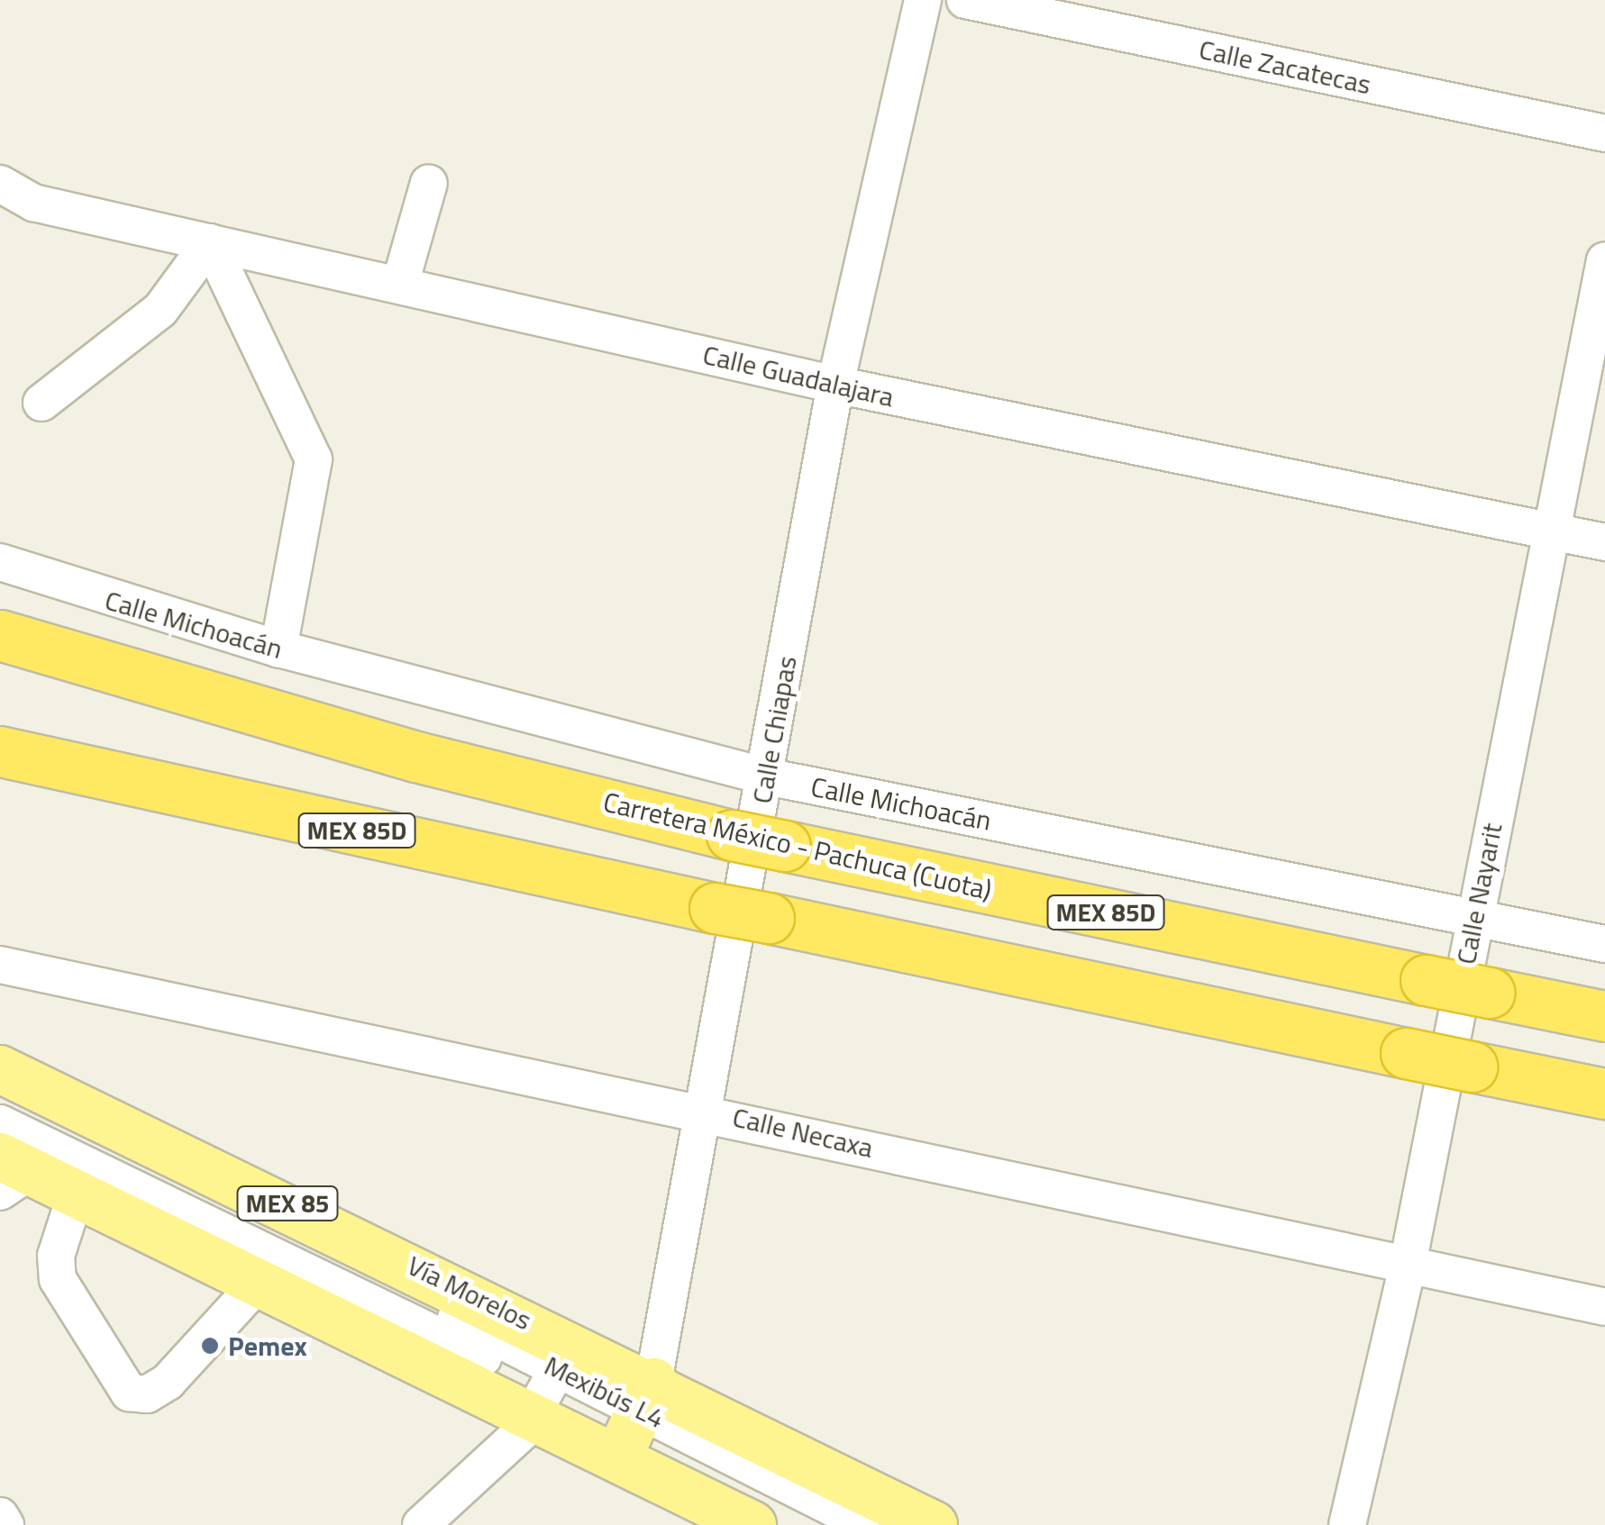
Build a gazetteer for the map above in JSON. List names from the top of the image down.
{
  "streets": {
    "highway": ["MEX 85D", "Carretera México - Pachuca (Cuota)"],
    "main road": ["MEX 85", "Vía Morelos"],
    "street": [
      "Calle Zacatecas",
      "Calle Guadalajara",
      "Calle Michoacán",
      "Calle Chiapas",
      "Calle Nayarit",
      "Calle Necaxa",
      "Mexibús L4"
    ]
  },
  "crossings": [
    ["Calle Guadalajara", "Calle Chiapas"],
    ["Calle Guadalajara", "Calle Nayarit"],
    ["Calle Michoacán", "Calle Chiapas"],
    ["Calle Michoacán", "Calle Nayarit"],
    ["Calle Chiapas", "Calle Necaxa"],
    ["Calle Chiapas", "Vía Morelos"],
    ["Calle Chiapas", "Mexibús L4"],
    ["Calle Nayarit", "Calle Necaxa"],
    ["Vía Morelos", "Mexibús L4"]
  ],
  "places": ["Pemex"]
}
